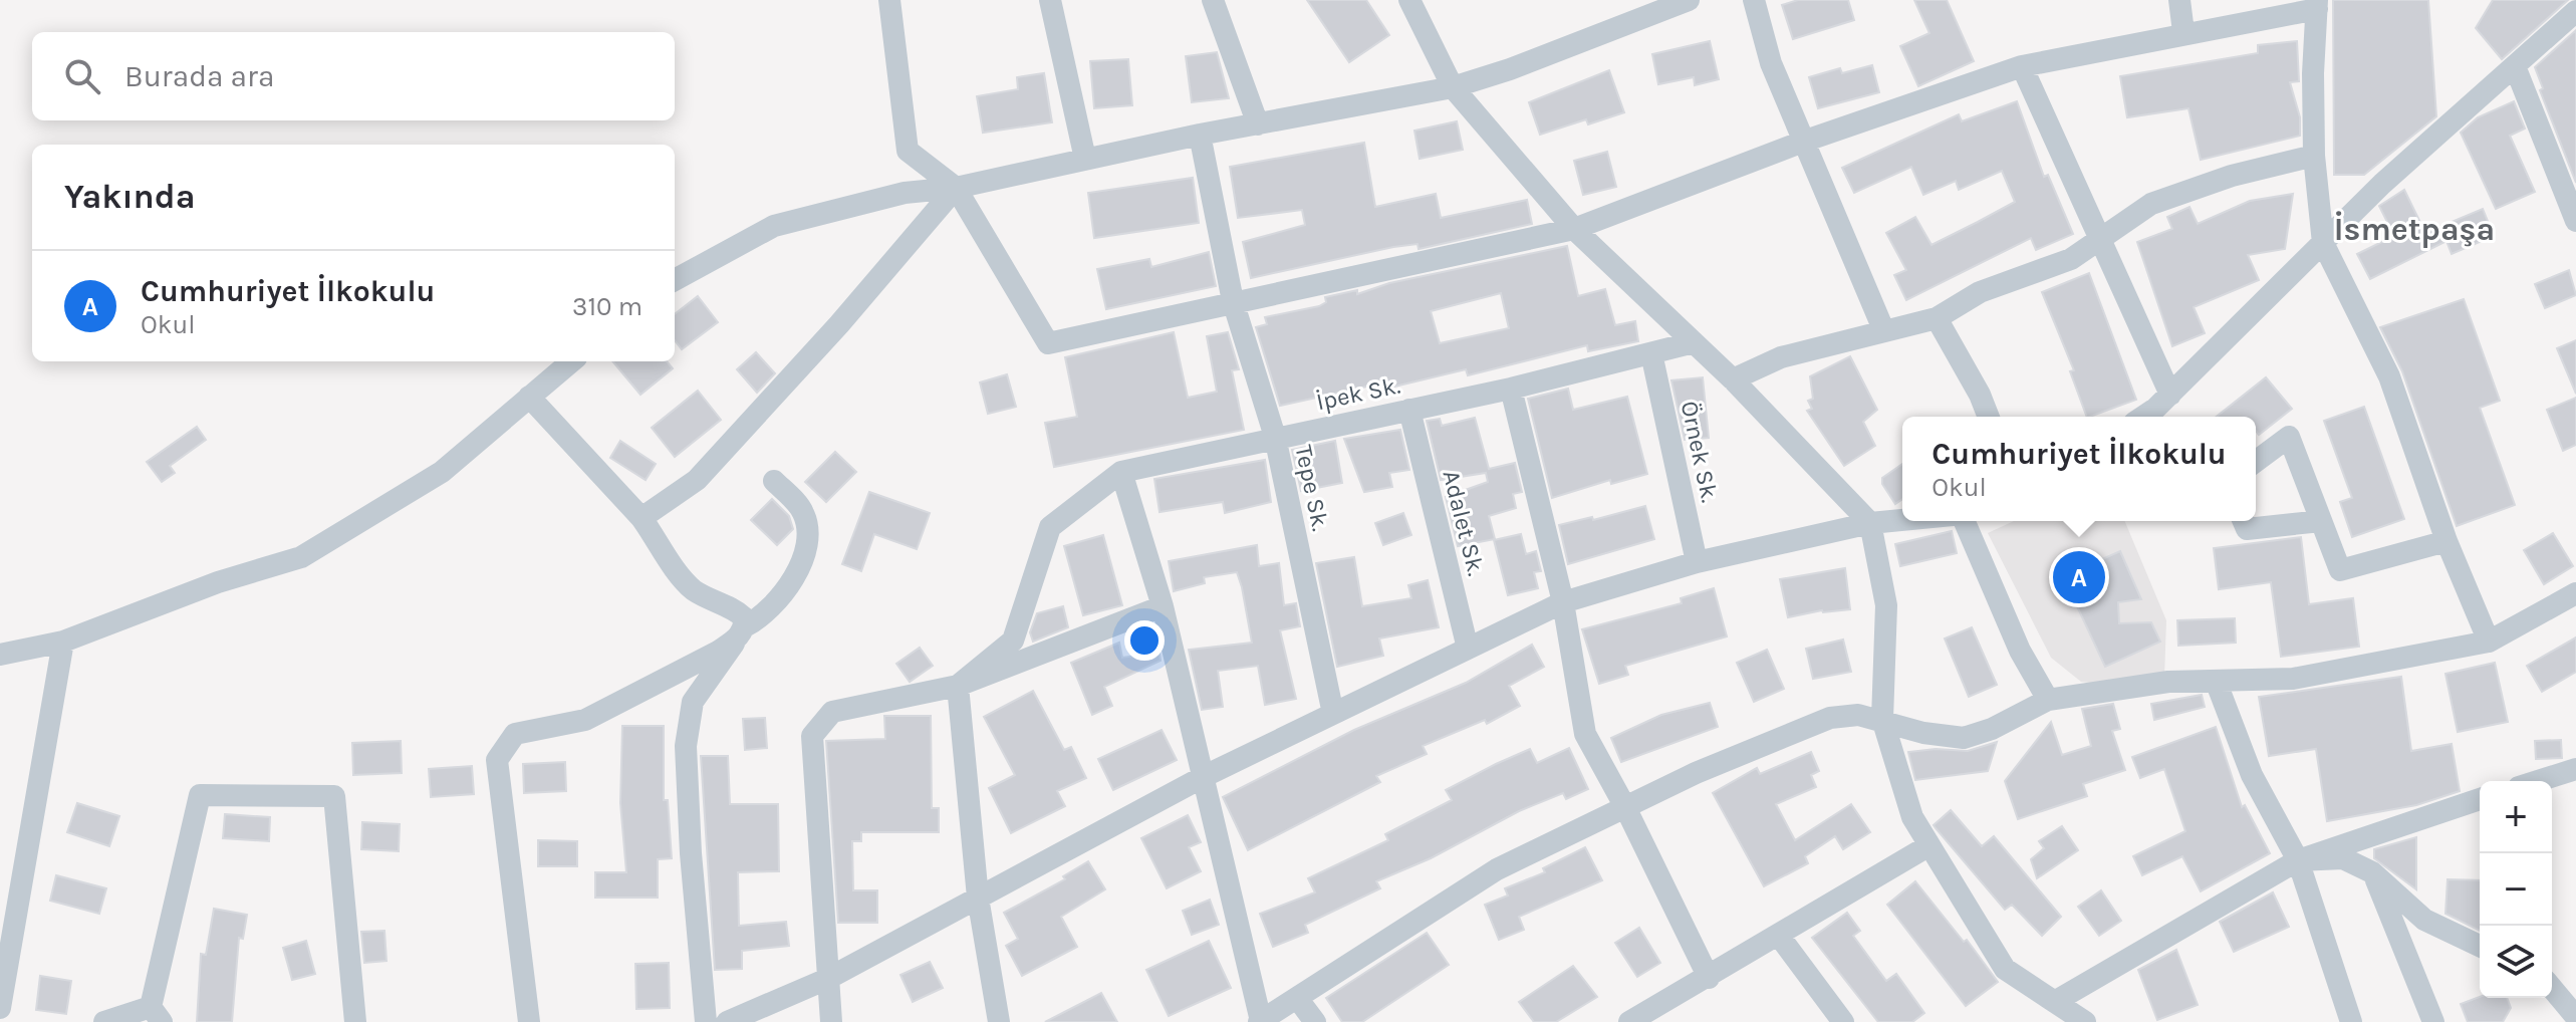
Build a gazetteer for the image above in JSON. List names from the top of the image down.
{
  "streets": {
    "street": [
      "İpek Sk.",
      "Örnek Sk.",
      "Tepe Sk.",
      "Adalet Sk."
    ]
  },
  "crossings": [
    ["İpek Sk.", "Örnek Sk."],
    ["İpek Sk.", "Tepe Sk."],
    ["İpek Sk.", "Adalet Sk."]
  ],
  "districts": ["İsmetpaşa"],
  "page": {
    "search": "Burada ara",
    "heading": "Yakında",
    "list": [
      {
        "mark": "A",
        "name": "Cumhuriyet İlkokulu",
        "note": "Okul",
        "value": "310 m"
      }
    ],
    "popup": ["Cumhuriyet İlkokulu", "Okul"],
    "pins": "A",
    "map_buttons": ["+", "−"]
  }
}
